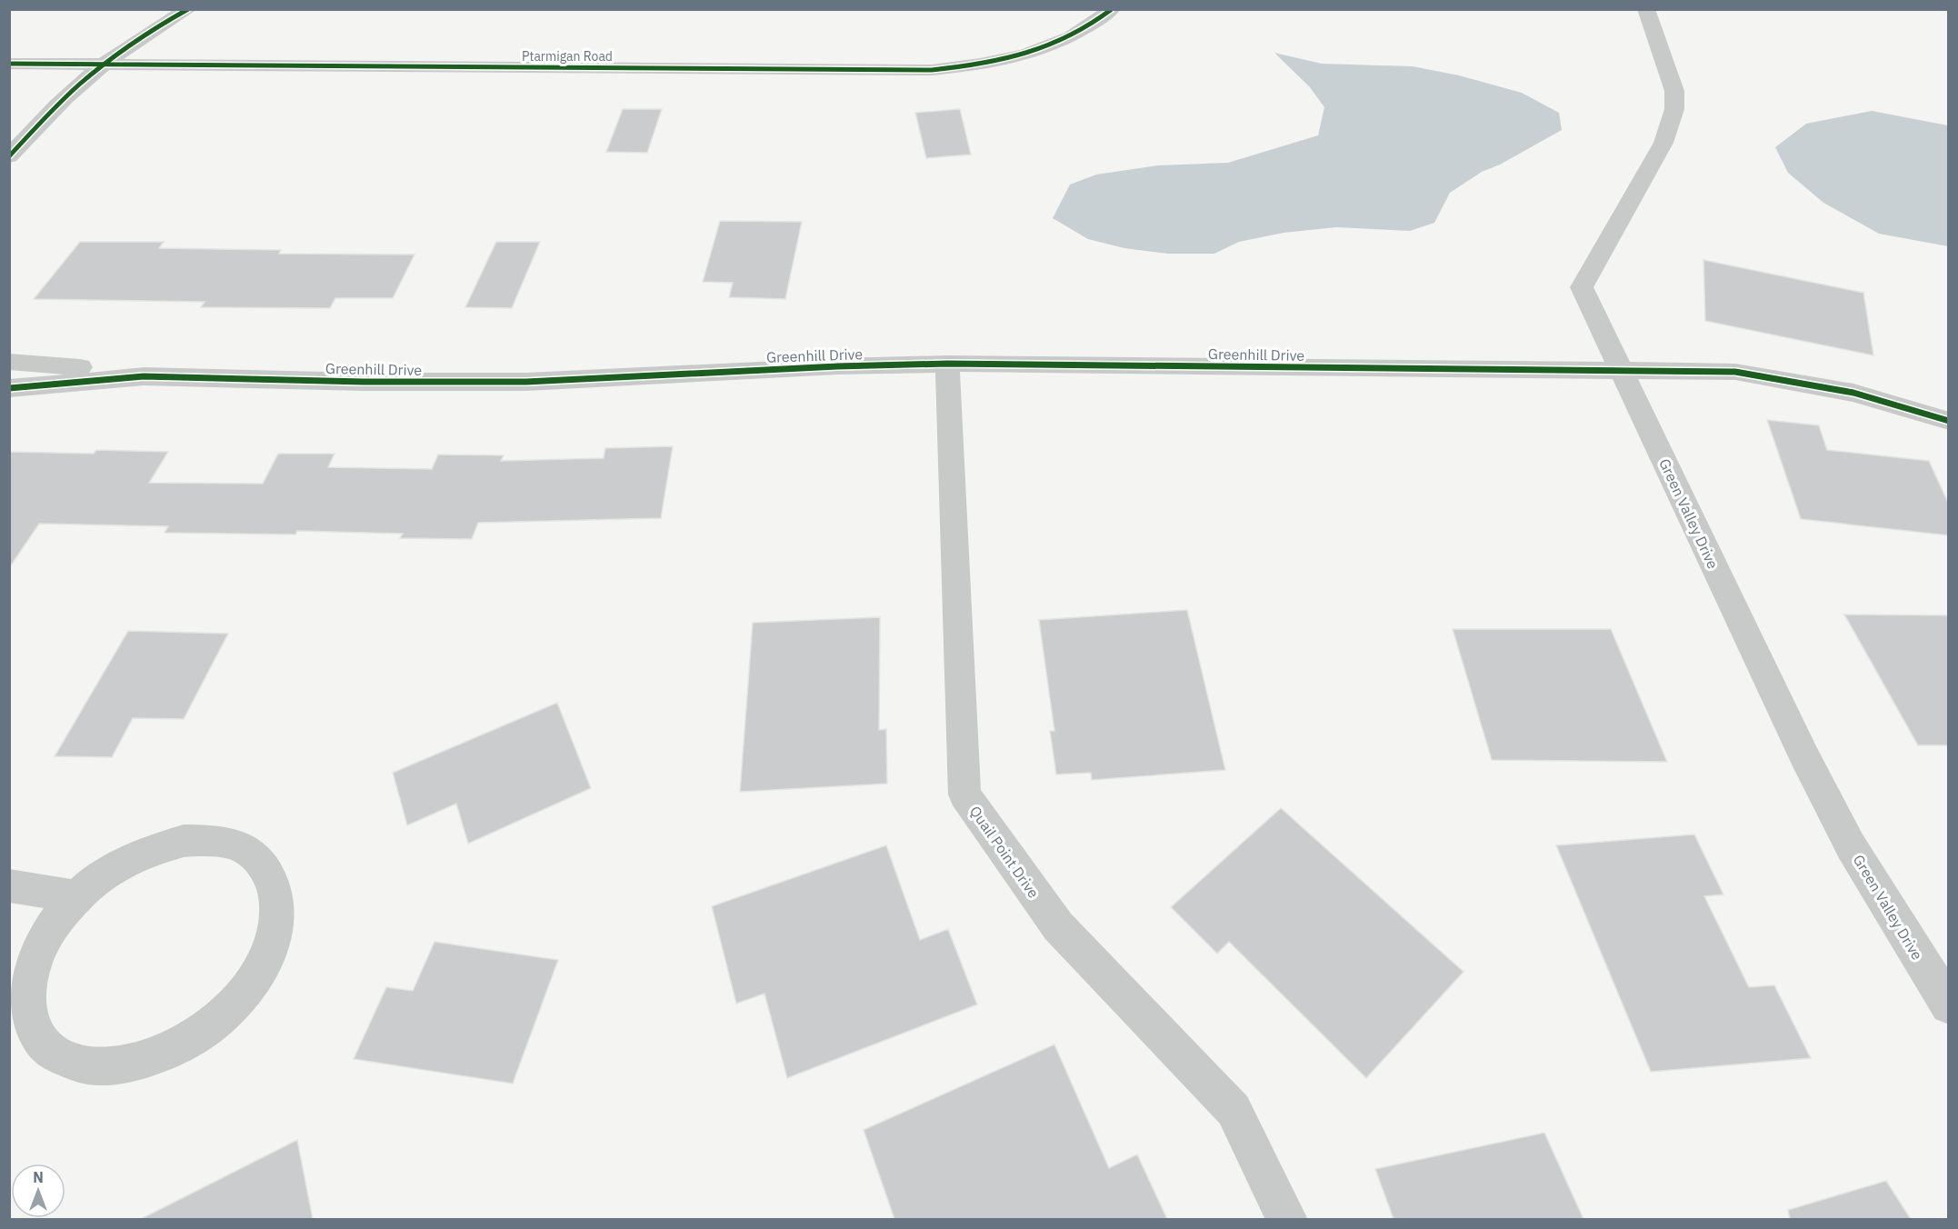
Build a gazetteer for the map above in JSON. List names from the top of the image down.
{
  "streets": {
    "street": [
      "Ptarmigan Road",
      "Greenhill Drive",
      "Green Valley Drive",
      "Quail Point Drive"
    ]
  },
  "crossings": [
    ["Greenhill Drive", "Green Valley Drive"],
    ["Greenhill Drive", "Quail Point Drive"]
  ],
  "north": "top"
}
